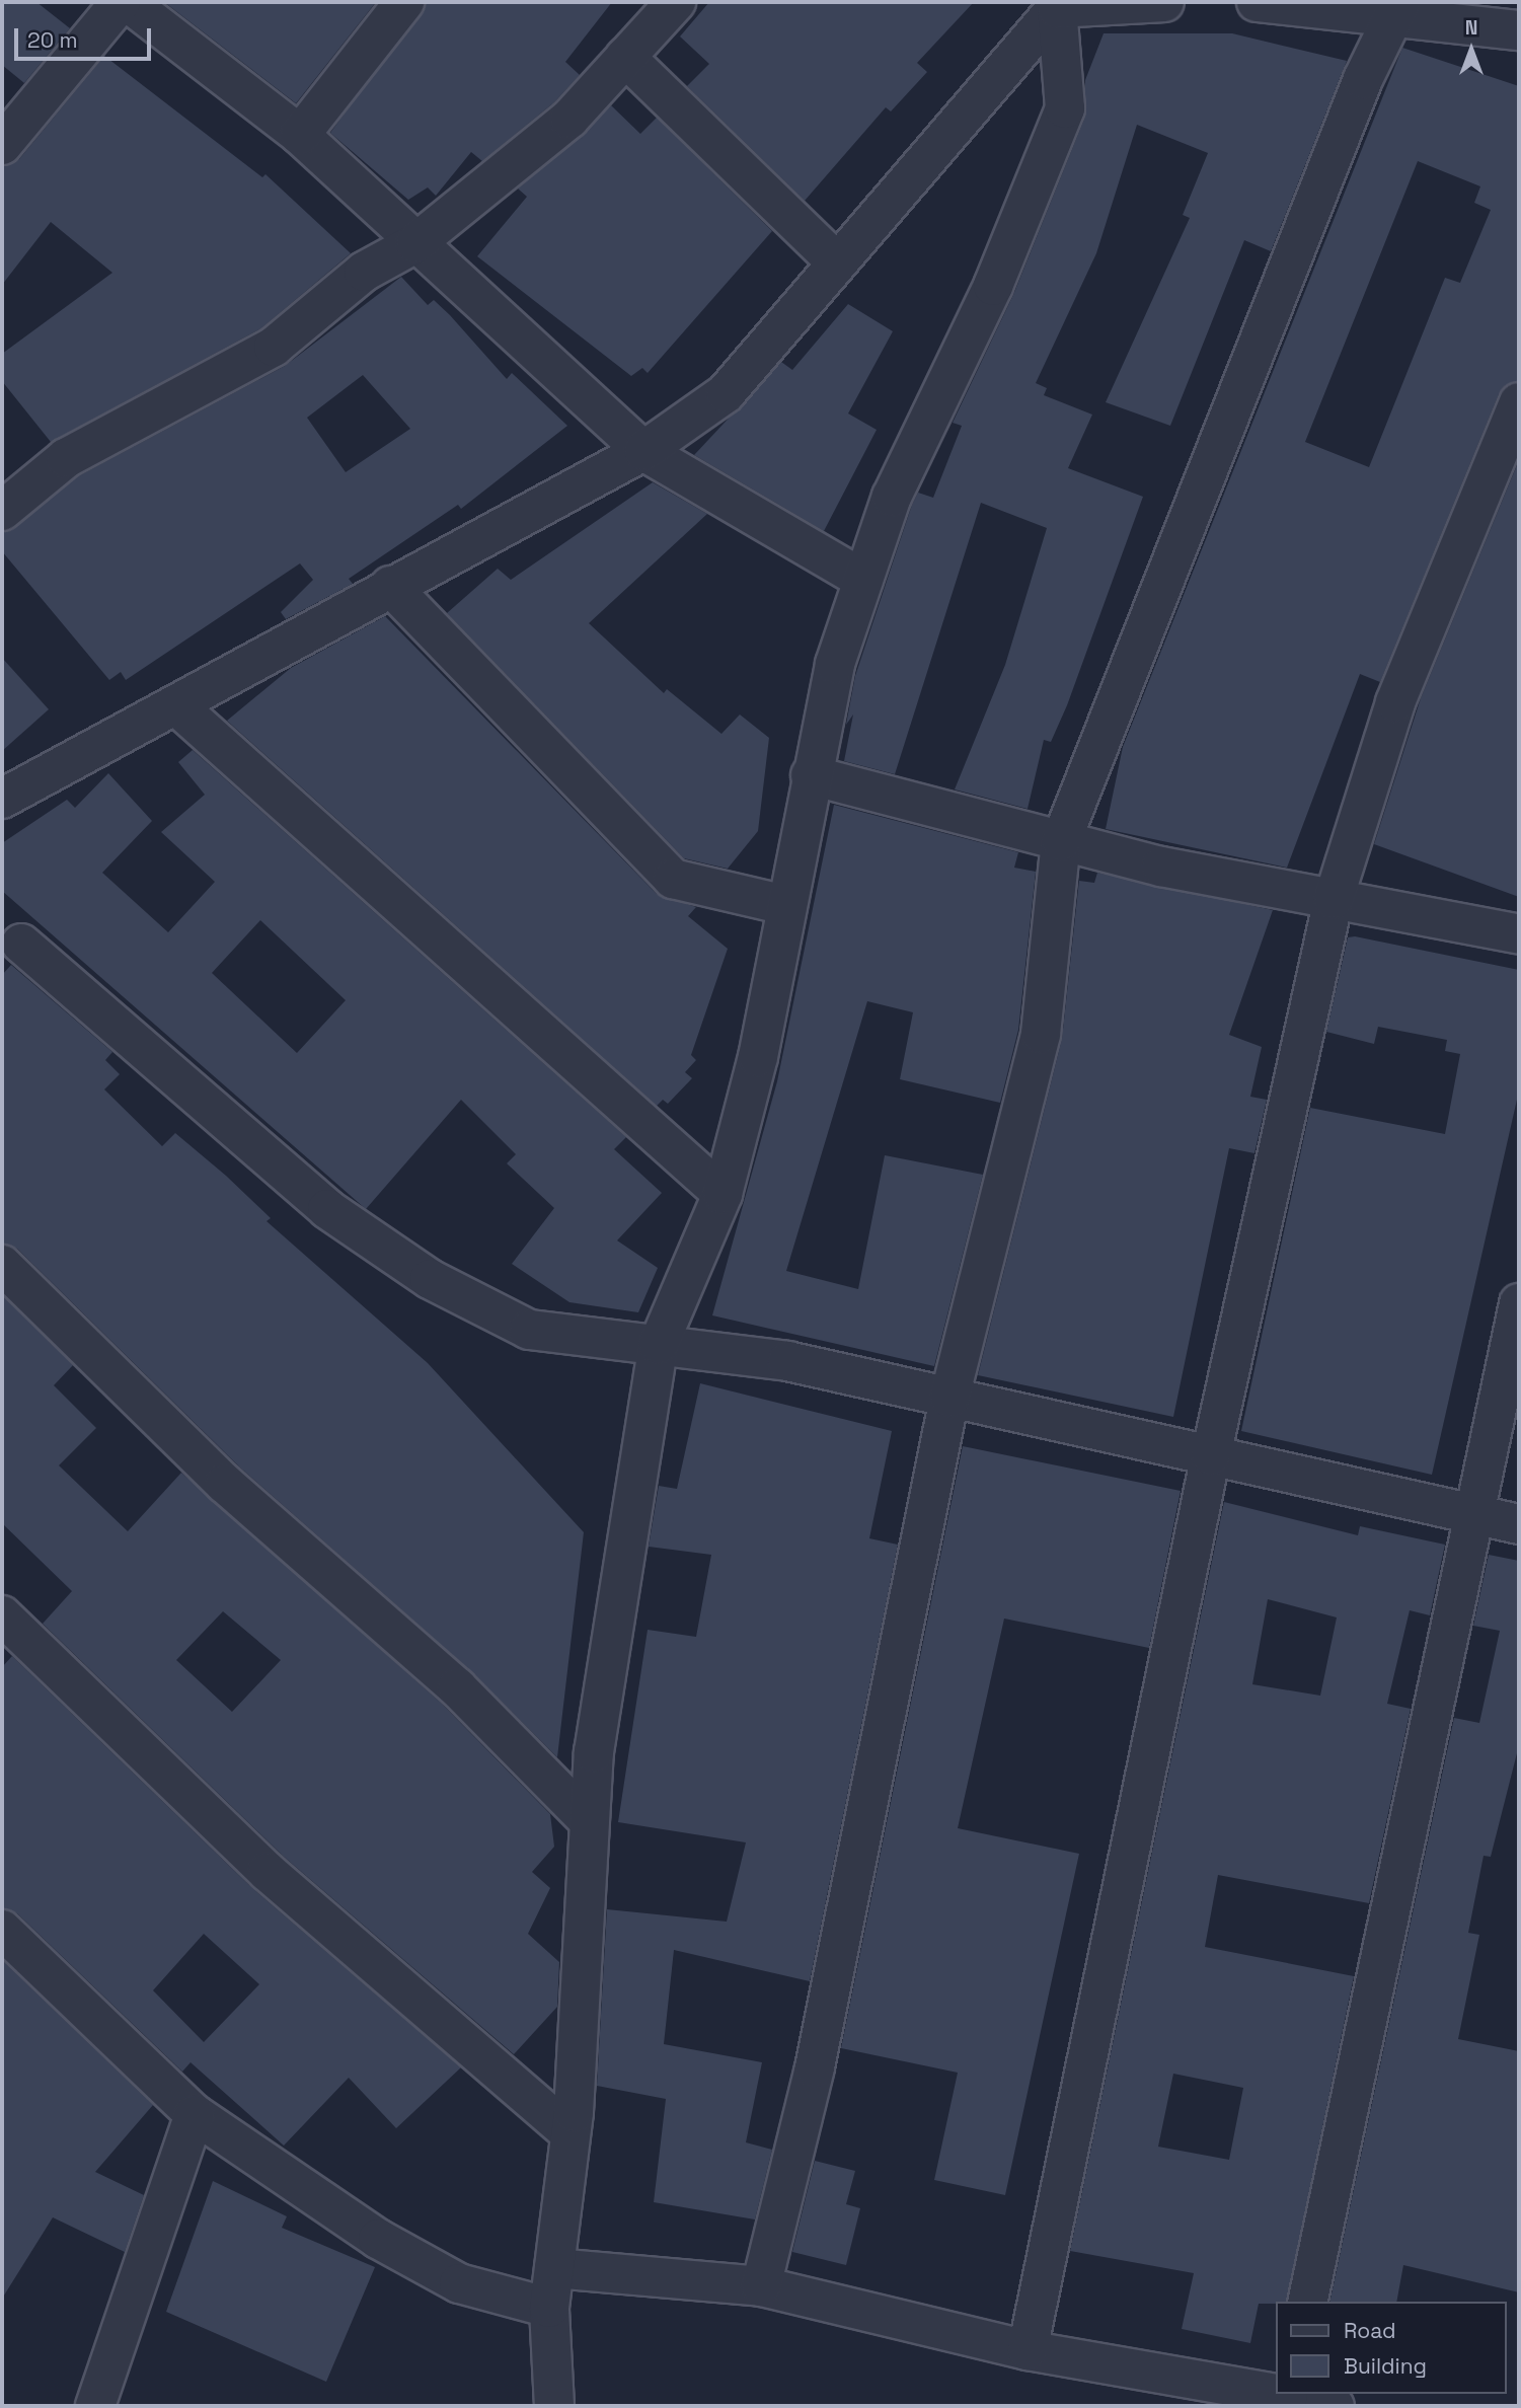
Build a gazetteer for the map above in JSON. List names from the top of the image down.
{
  "legend": ["Road", "Building"],
  "scale_bar": "20 m",
  "north": "top"
}
